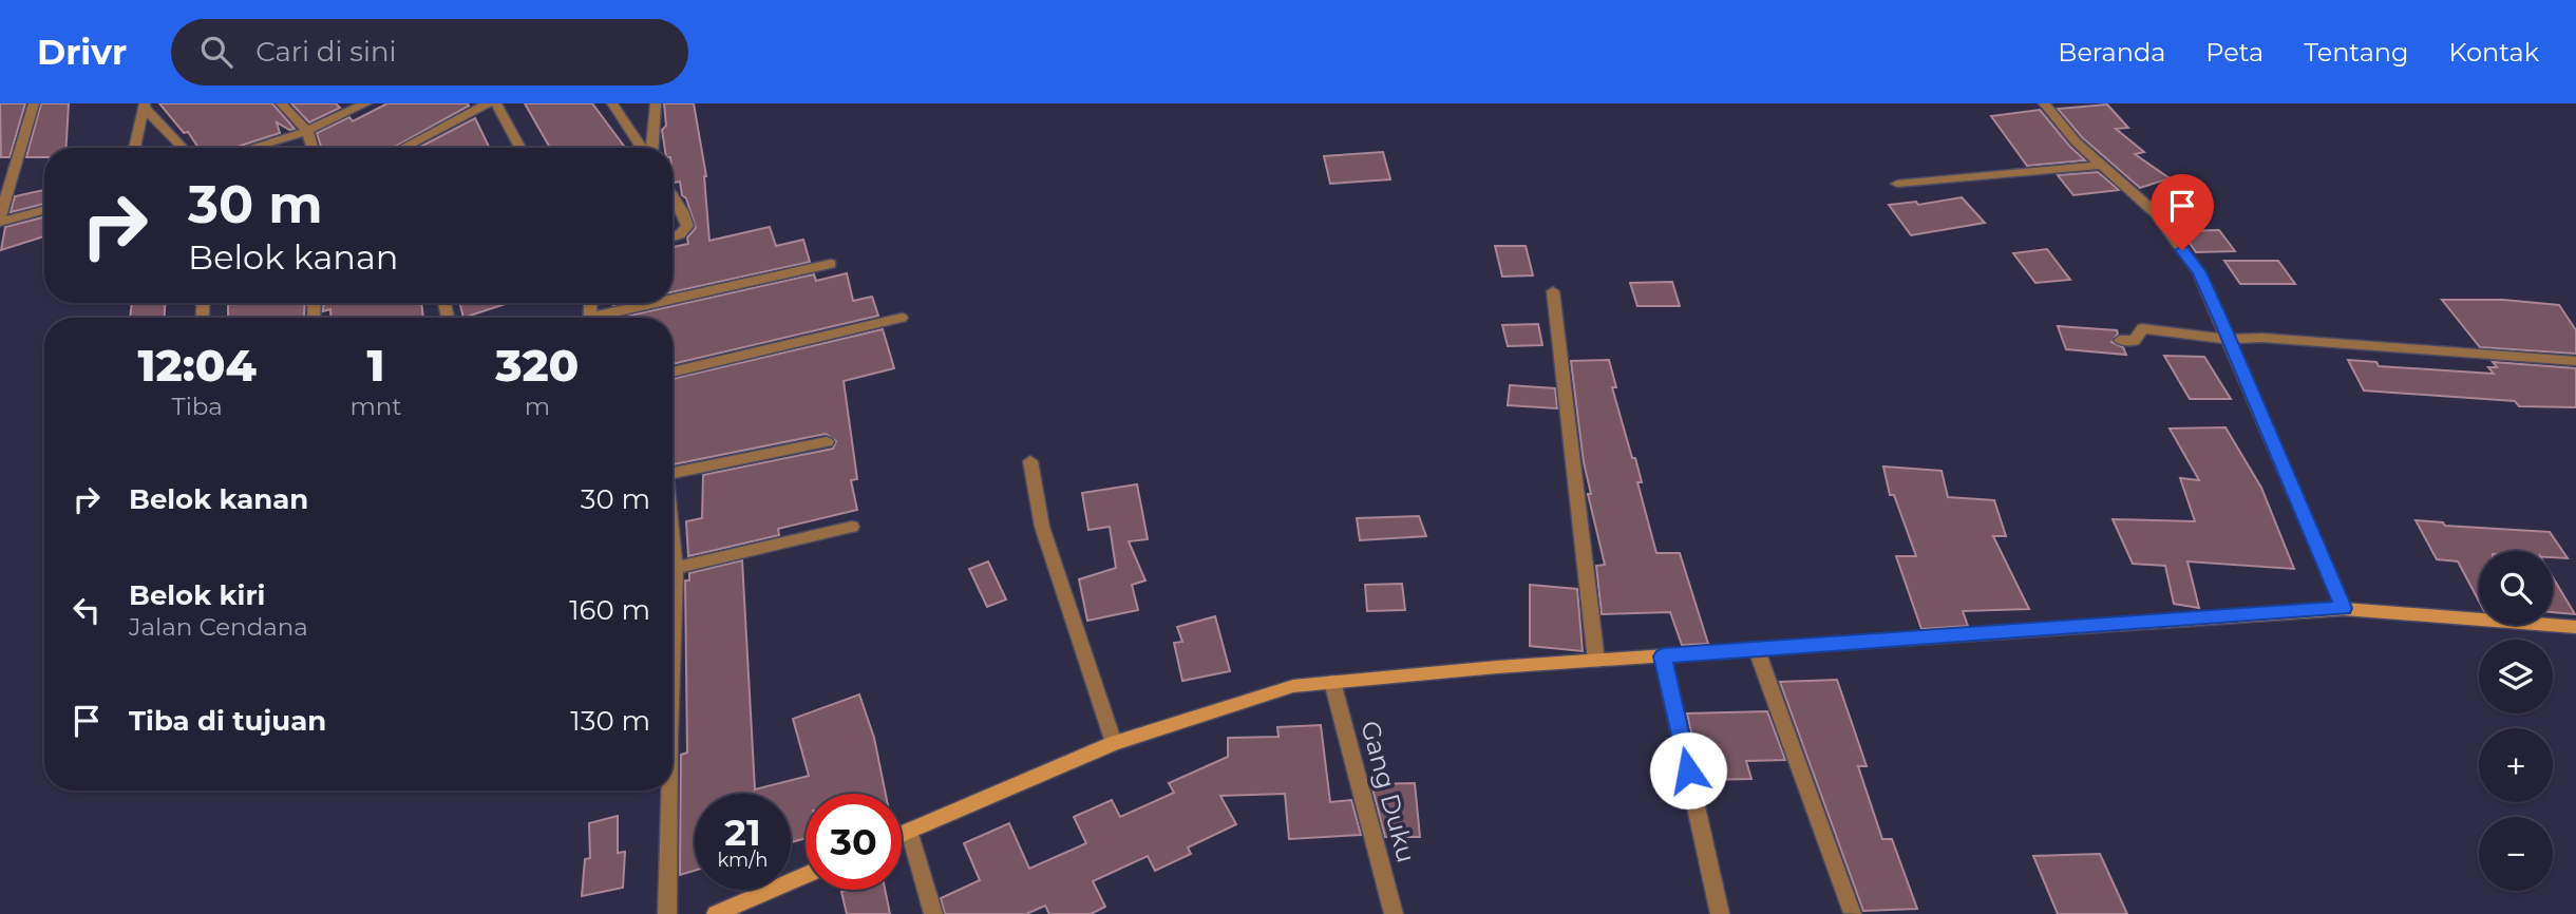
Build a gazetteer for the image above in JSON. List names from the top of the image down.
{
  "streets": {
    "street": ["Gang Duku"]
  },
  "page": {
    "header": "Drivr",
    "search": "Cari di sini",
    "nav": [
      "Beranda",
      "Peta",
      "Tentang",
      "Kontak"
    ],
    "turn": ["30 m", "Belok kanan"],
    "eta": [
      "12:04",
      "Tiba",
      "1",
      "mnt",
      "320",
      "m"
    ],
    "list": [
      {
        "name": "Belok kanan",
        "value": "30 m"
      },
      {
        "name": "Belok kiri",
        "note": "Jalan Cendana",
        "value": "160 m"
      },
      {
        "name": "Tiba di tujuan",
        "value": "130 m"
      }
    ],
    "map_buttons": ["+", "−"],
    "speed": "21 km/h",
    "limit": "30"
  }
}
